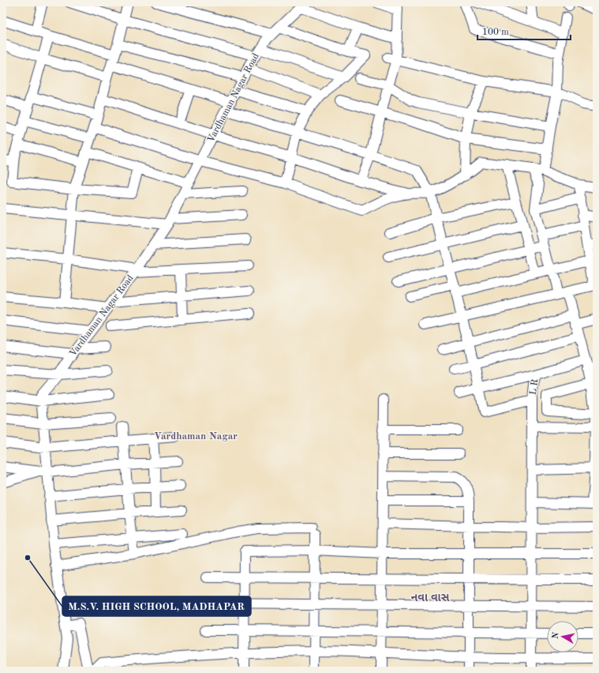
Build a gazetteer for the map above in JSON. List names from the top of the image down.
{
  "streets": {
    "street": ["Vardhaman Nagar Road", "L R"]
  },
  "districts": ["Vardhaman Nagar", "નવા વાસ"],
  "places": ["M.S.V. HIGH SCHOOL, MADHAPAR"],
  "scale_bar": "100 m",
  "north": "left"
}
